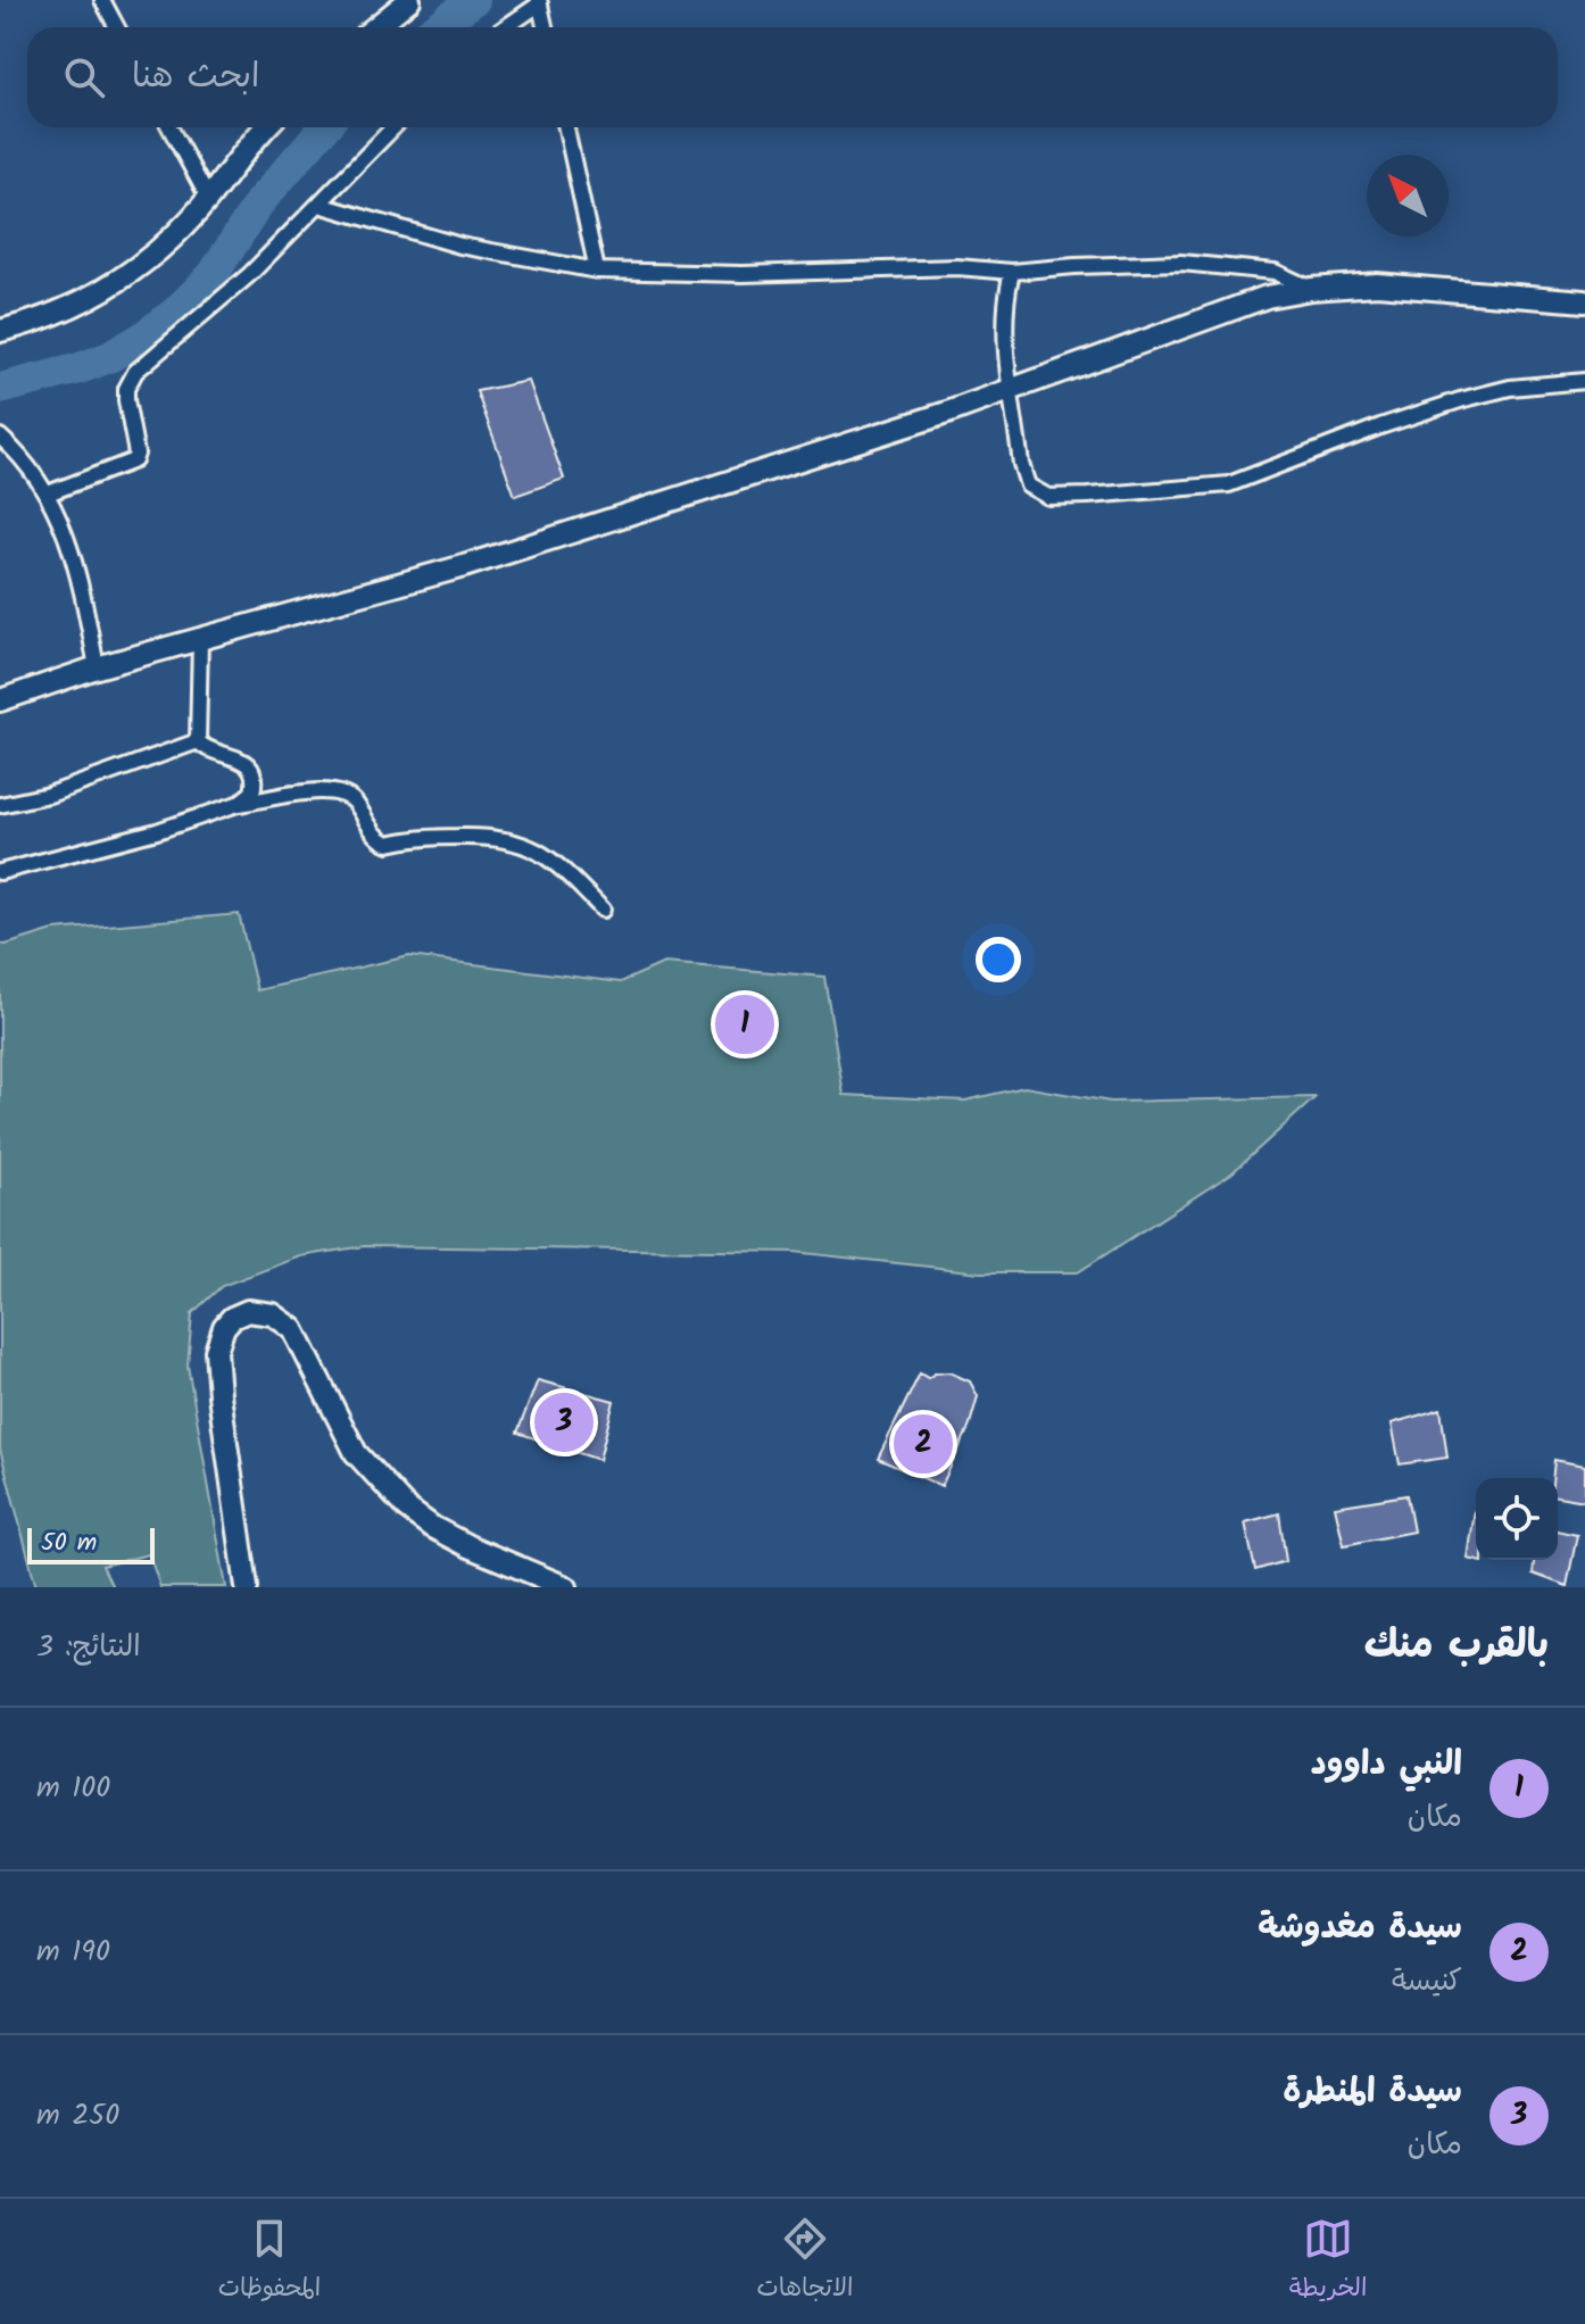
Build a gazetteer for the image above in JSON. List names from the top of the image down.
{
  "scale_bar": "50 m",
  "north": "top left",
  "page": {
    "search": "ابحث هنا",
    "pins": ["1", "3", "2"],
    "scale": "50 m",
    "heading": ["بالقرب منك", "النتائج: 3"],
    "list": [
      {
        "mark": "1",
        "name": "النبي داوود",
        "note": "مكان",
        "value": "100 m"
      },
      {
        "mark": "2",
        "name": "سيدة مغدوشة",
        "note": "كنيسة",
        "value": "190 m"
      },
      {
        "mark": "3",
        "name": "سيدة المنطرة",
        "note": "مكان",
        "value": "250 m"
      }
    ],
    "nav": ["الخريطة", "الاتجاهات", "المحفوظات"]
  }
}
